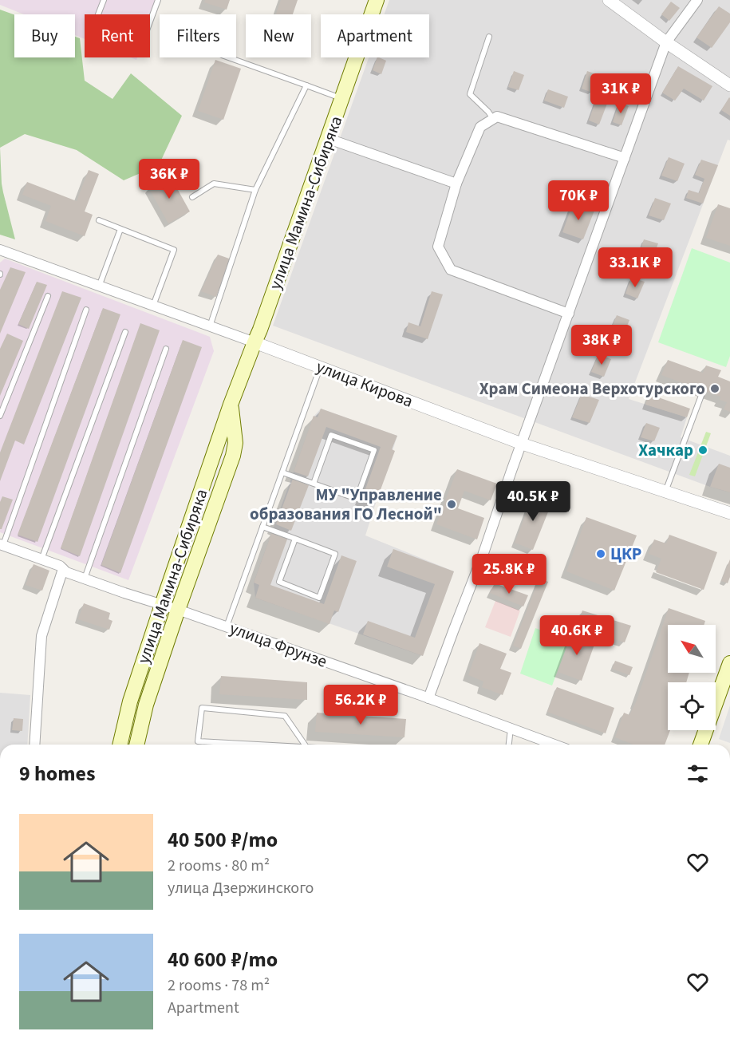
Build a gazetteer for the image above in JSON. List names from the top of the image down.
{
  "streets": {
    "main road": ["улица Мамина-Сибиряка"],
    "street": ["улица Кирова", "улица Фрунзе"]
  },
  "crossings": [
    ["улица Мамина-Сибиряка", "улица Кирова"],
    ["улица Мамина-Сибиряка", "улица Фрунзе"]
  ],
  "places": [
    "Храм Симеона Верхотурского",
    "Хачкар",
    "МУ \"Управление образования ГО Лесной\"",
    "ЦКР"
  ],
  "north": "top left",
  "page": {
    "chip": [
      "Buy",
      "Rent",
      "Filters",
      "New",
      "Apartment"
    ],
    "price": [
      "31K ₽",
      "36K ₽",
      "70K ₽",
      "33.1K ₽",
      "38K ₽",
      "40.5K ₽",
      "25.8K ₽",
      "40.6K ₽",
      "56.2K ₽"
    ],
    "heading": "9 homes",
    "list": [
      {
        "name": "40 500 ₽/mo",
        "note": "2 rooms · 80 m² · улица Дзержинского"
      },
      {
        "name": "40 600 ₽/mo",
        "note": "2 rooms · 78 m² · Apartment"
      }
    ]
  }
}
